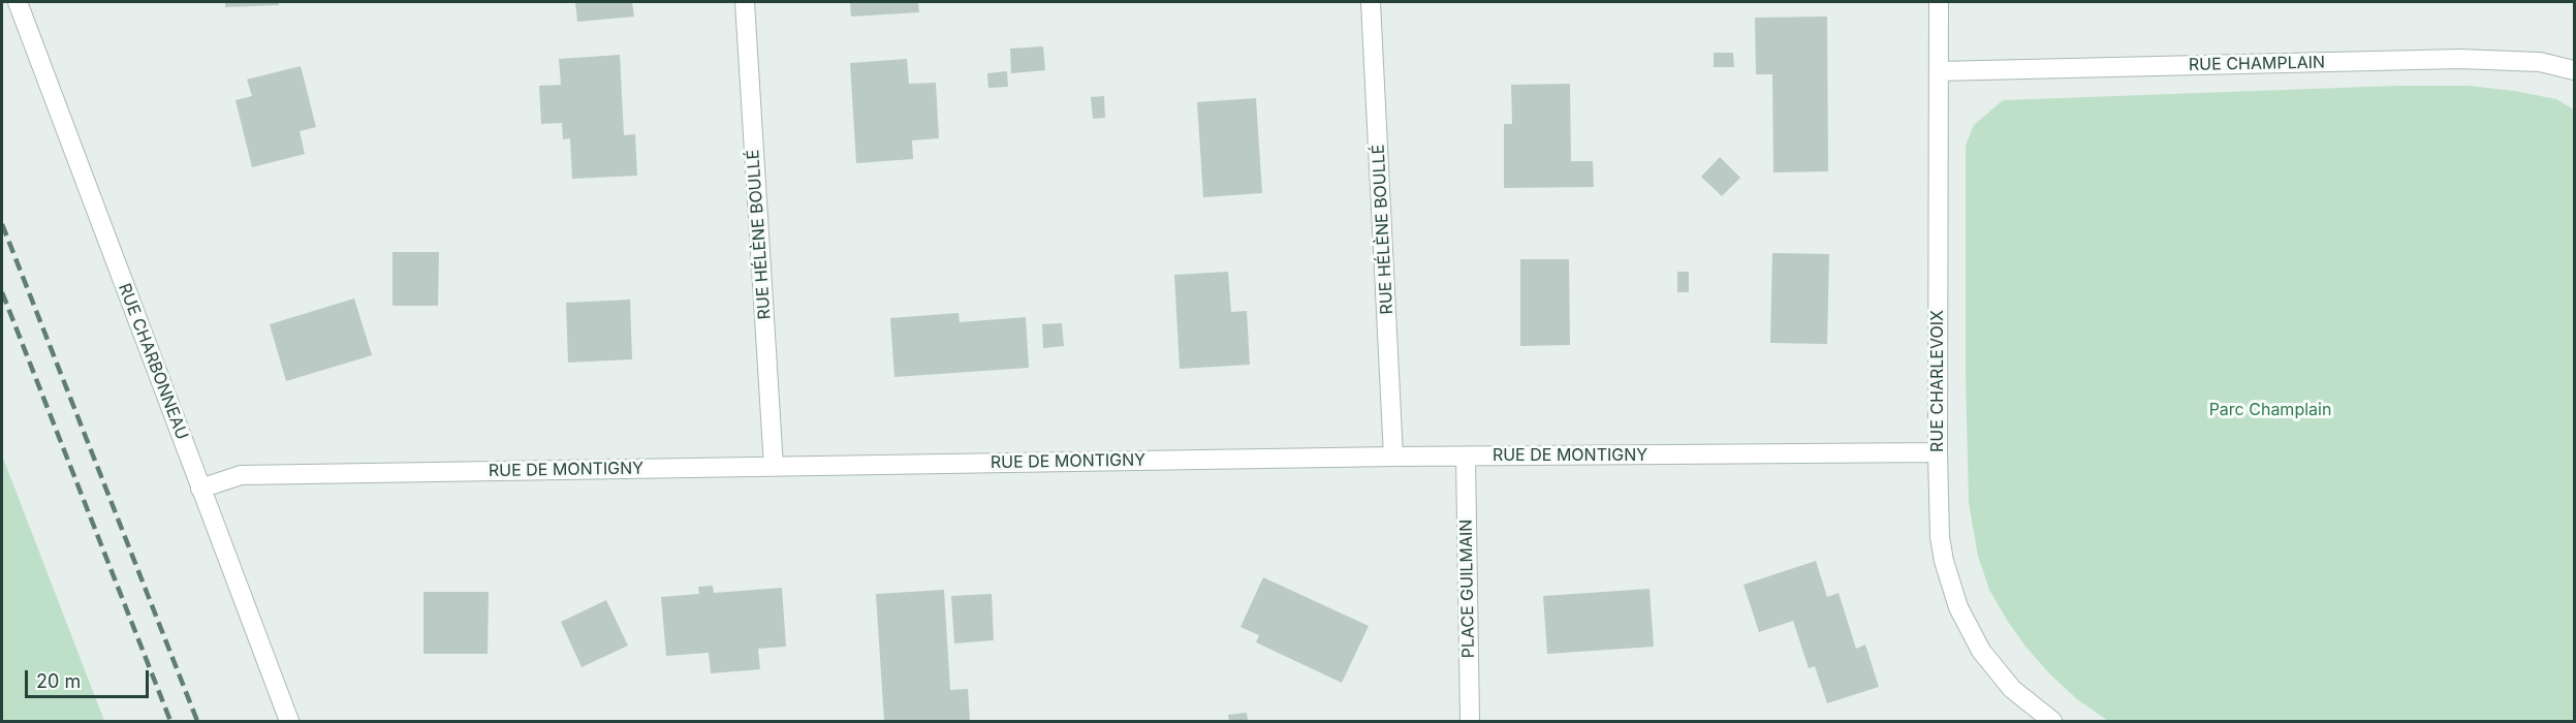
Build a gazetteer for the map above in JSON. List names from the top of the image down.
{
  "streets": {
    "street": [
      "RUE CHAMPLAIN",
      "RUE HÉLÈNE BOULLÉ",
      "RUE CHARBONNEAU",
      "RUE CHARLEVOIX",
      "RUE DE MONTIGNY",
      "PLACE GUILMAIN"
    ]
  },
  "crossings": [
    ["RUE CHAMPLAIN", "RUE CHARLEVOIX"],
    ["RUE HÉLÈNE BOULLÉ", "RUE DE MONTIGNY"],
    ["RUE CHARBONNEAU", "RUE DE MONTIGNY"],
    ["RUE CHARLEVOIX", "RUE DE MONTIGNY"],
    ["RUE DE MONTIGNY", "PLACE GUILMAIN"]
  ],
  "parks": ["Parc Champlain"],
  "scale_bar": "20 m"
}
